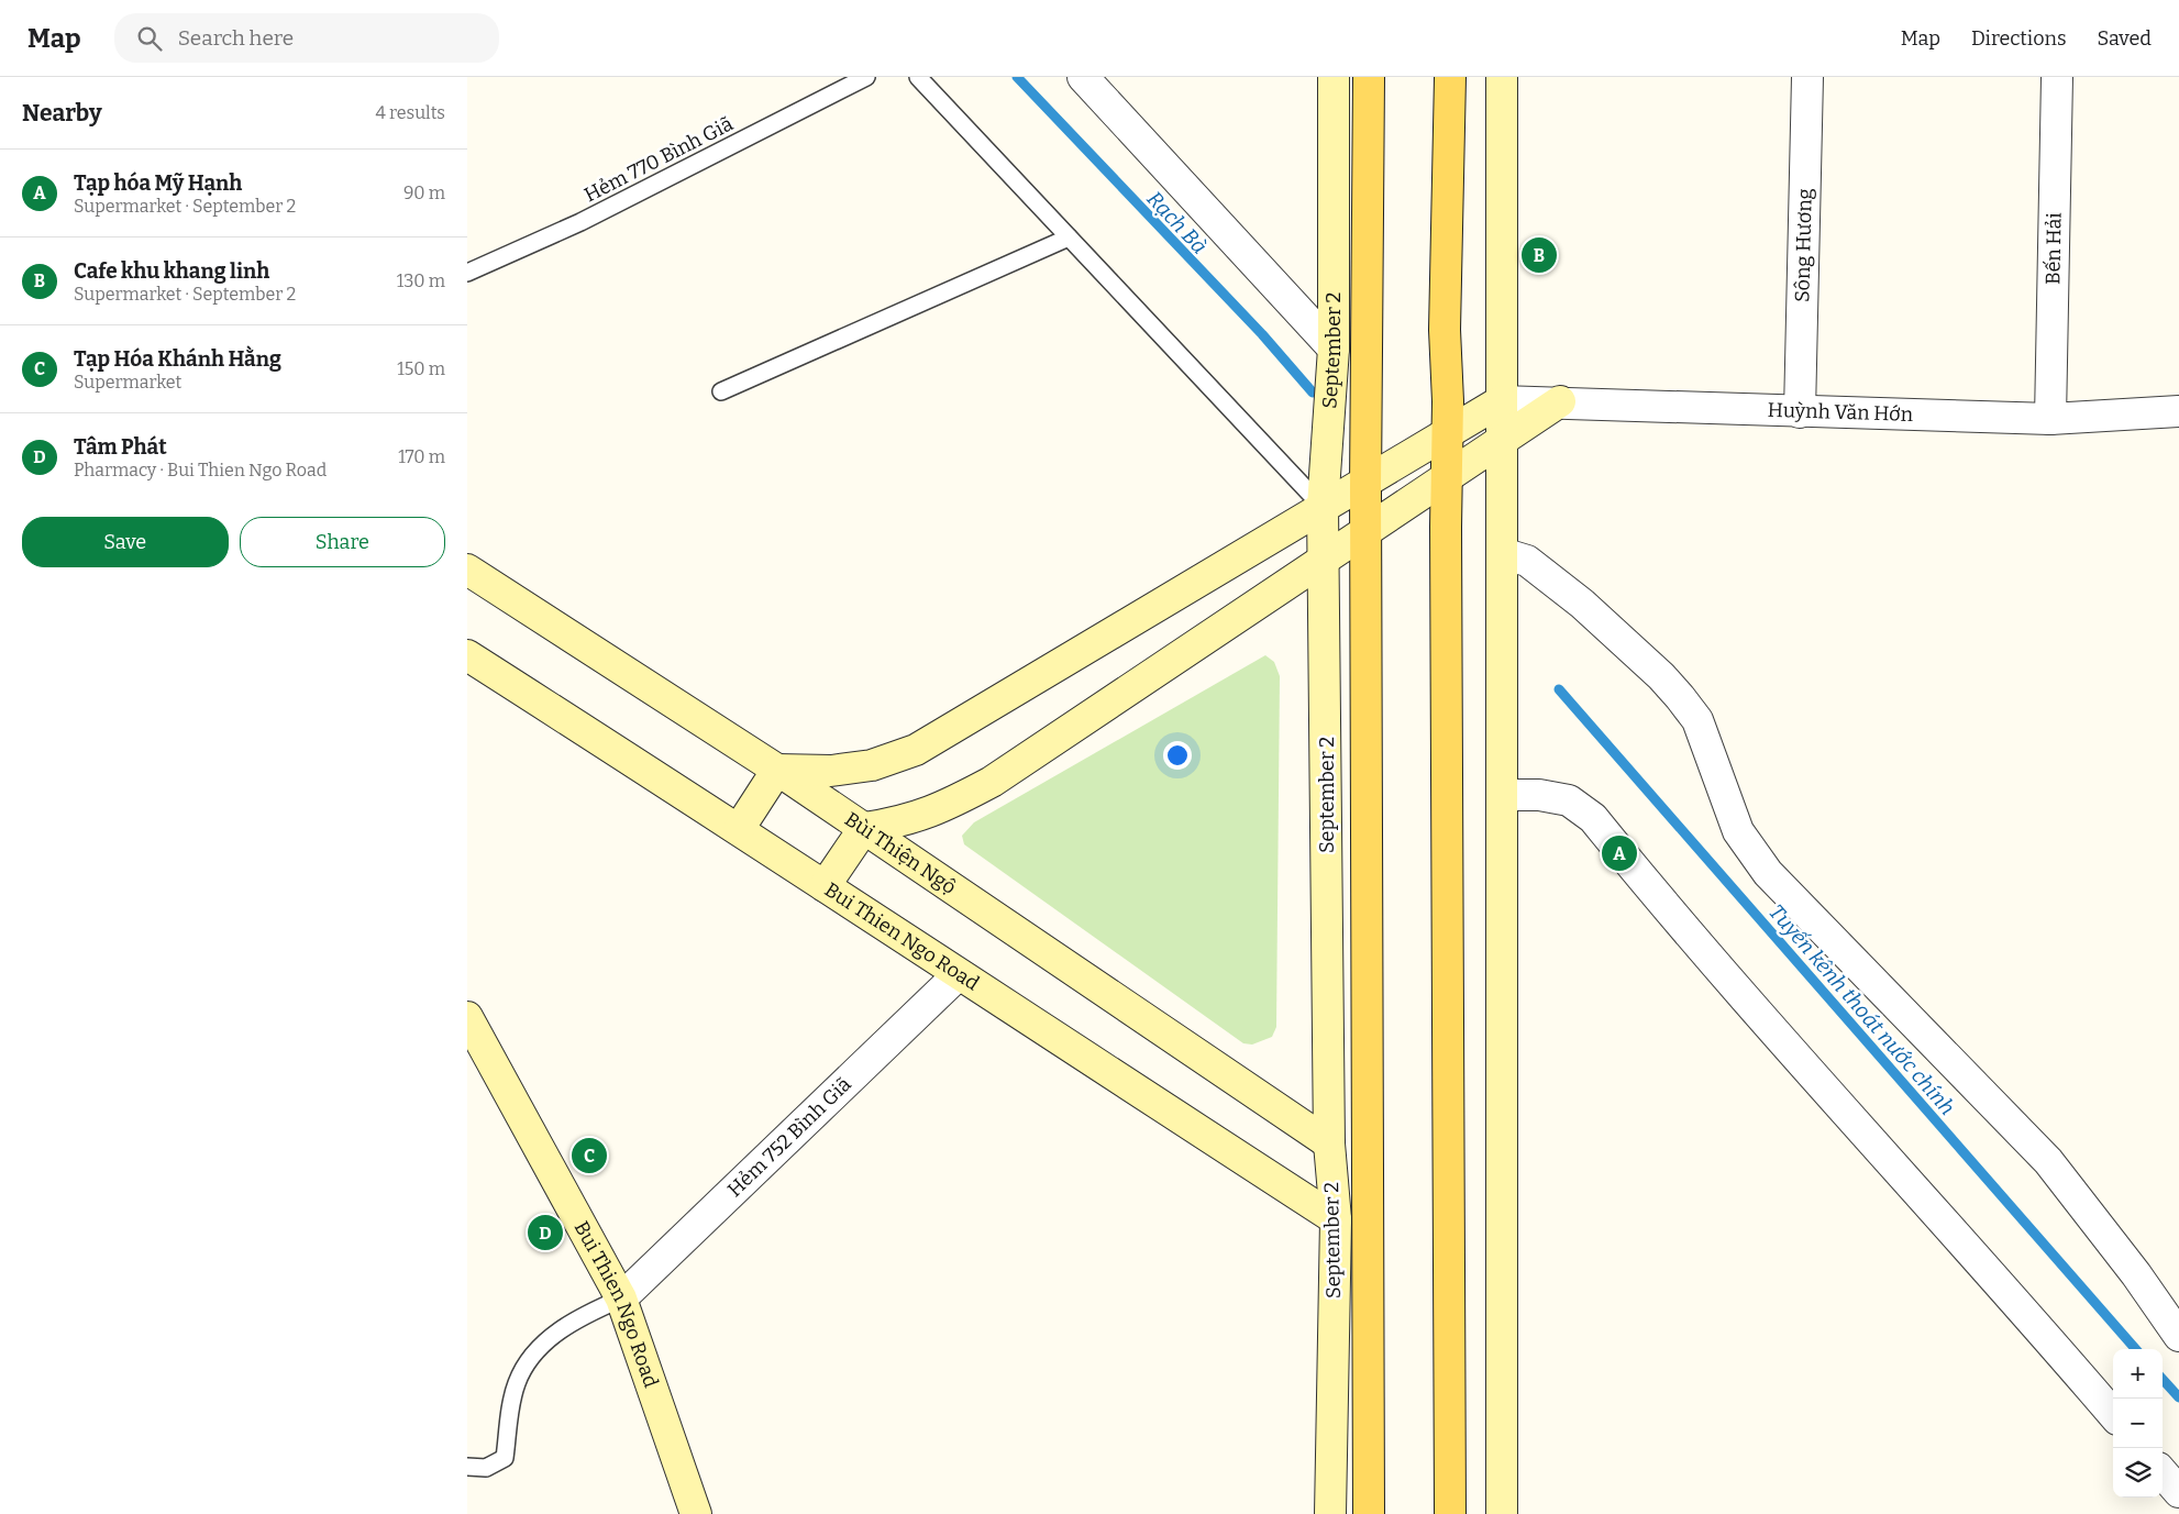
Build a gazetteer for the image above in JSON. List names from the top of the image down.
{
  "streets": {
    "main road": ["September 2", "Bùi Thiện Ngộ", "Bui Thien Ngo Road"],
    "street": [
      "Sông Hương",
      "Bến Hải",
      "Huỳnh Văn Hớn",
      "Hẻm 752 Bình Giã"
    ],
    "lane": ["Hẻm 770 Bình Giã"]
  },
  "crossings": [
    ["Sông Hương", "Huỳnh Văn Hớn"],
    ["Bến Hải", "Huỳnh Văn Hớn"],
    ["September 2", "Bùi Thiện Ngộ"],
    ["September 2", "Bui Thien Ngo Road"],
    ["Bui Thien Ngo Road", "Hẻm 752 Bình Giã"]
  ],
  "water": ["Rạch Bà", "Tuyến kênh thoát nước chính"],
  "page": {
    "header": "Map",
    "search": "Search here",
    "nav": ["Map", "Directions", "Saved"],
    "heading": ["Nearby", "4 results"],
    "list": [
      {
        "mark": "A",
        "name": "Tạp hóa Mỹ Hạnh",
        "note": "Supermarket · September 2",
        "value": "90 m"
      },
      {
        "mark": "B",
        "name": "Cafe khu khang linh",
        "note": "Supermarket · September 2",
        "value": "130 m"
      },
      {
        "mark": "C",
        "name": "Tạp Hóa Khánh Hằng",
        "note": "Supermarket",
        "value": "150 m"
      },
      {
        "mark": "D",
        "name": "Tâm Phát",
        "note": "Pharmacy · Bui Thien Ngo Road",
        "value": "170 m"
      }
    ],
    "pins": [
      "B",
      "A",
      "C",
      "D"
    ],
    "buttons": ["Save", "Share"],
    "map_buttons": ["+", "−"]
  }
}
